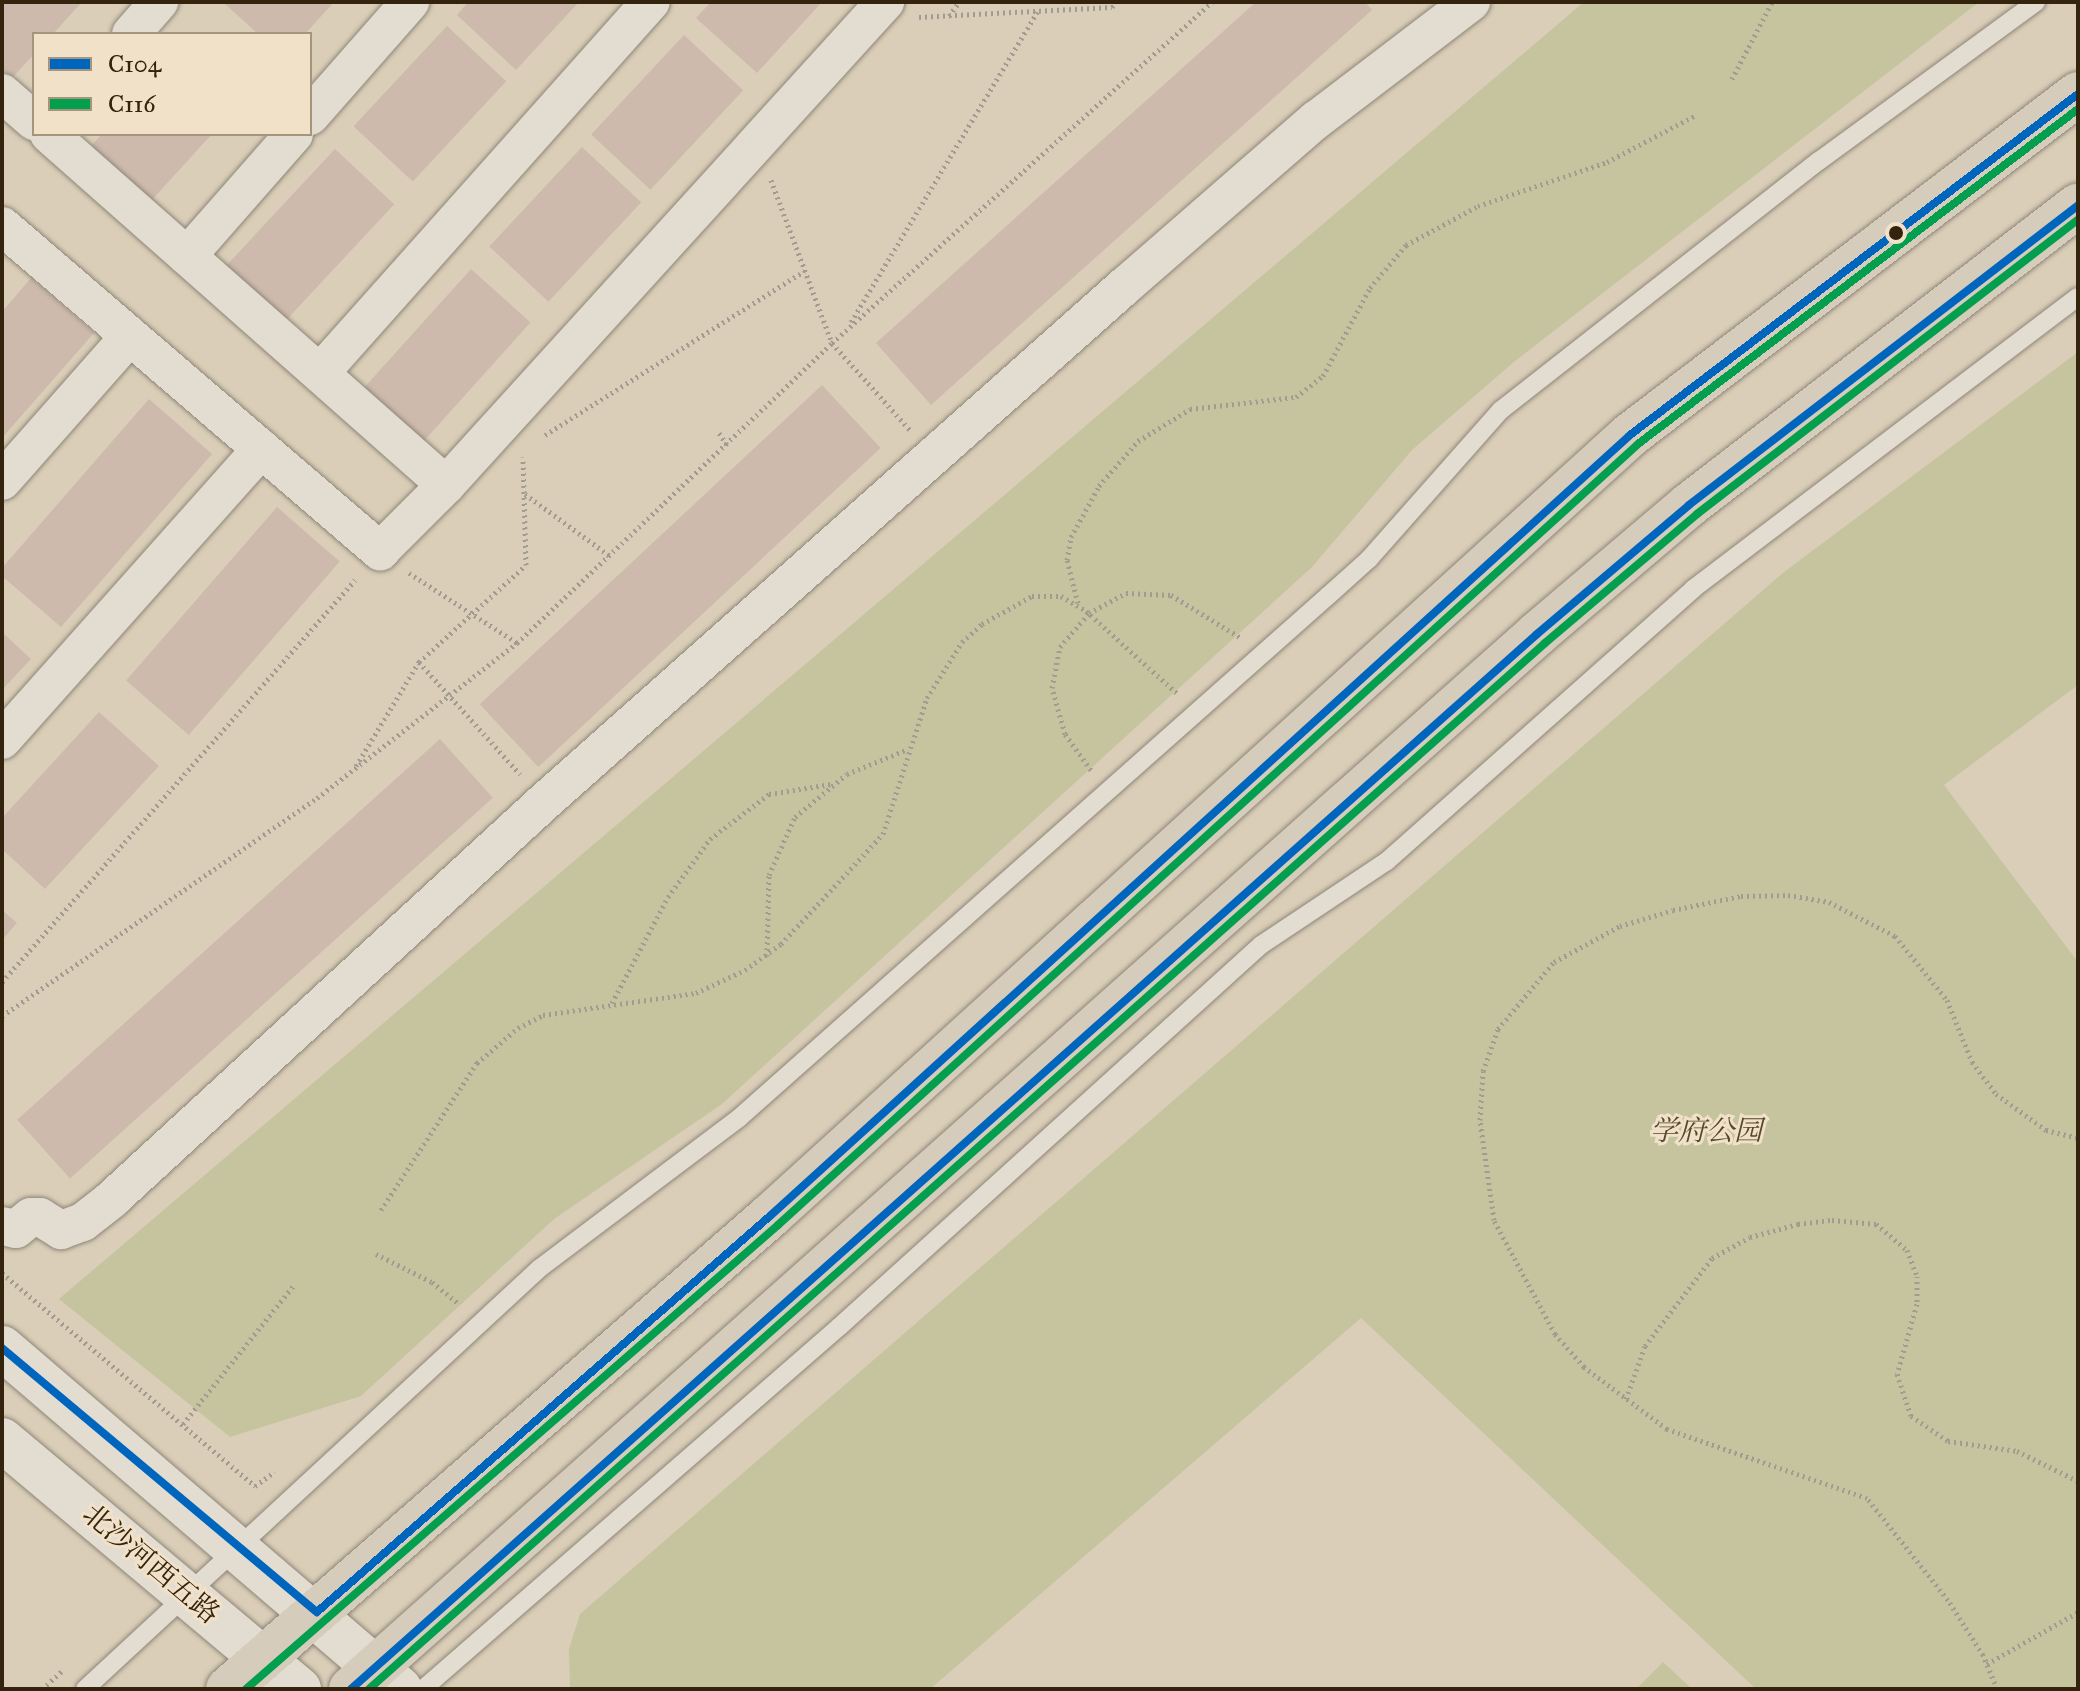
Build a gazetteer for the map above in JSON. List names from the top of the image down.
{
  "streets": {
    "main road": ["北沙河西五路"]
  },
  "parks": ["学府公园"],
  "lines": ["transit line C104", "transit line C116"],
  "legend": ["C104", "C116"]
}
